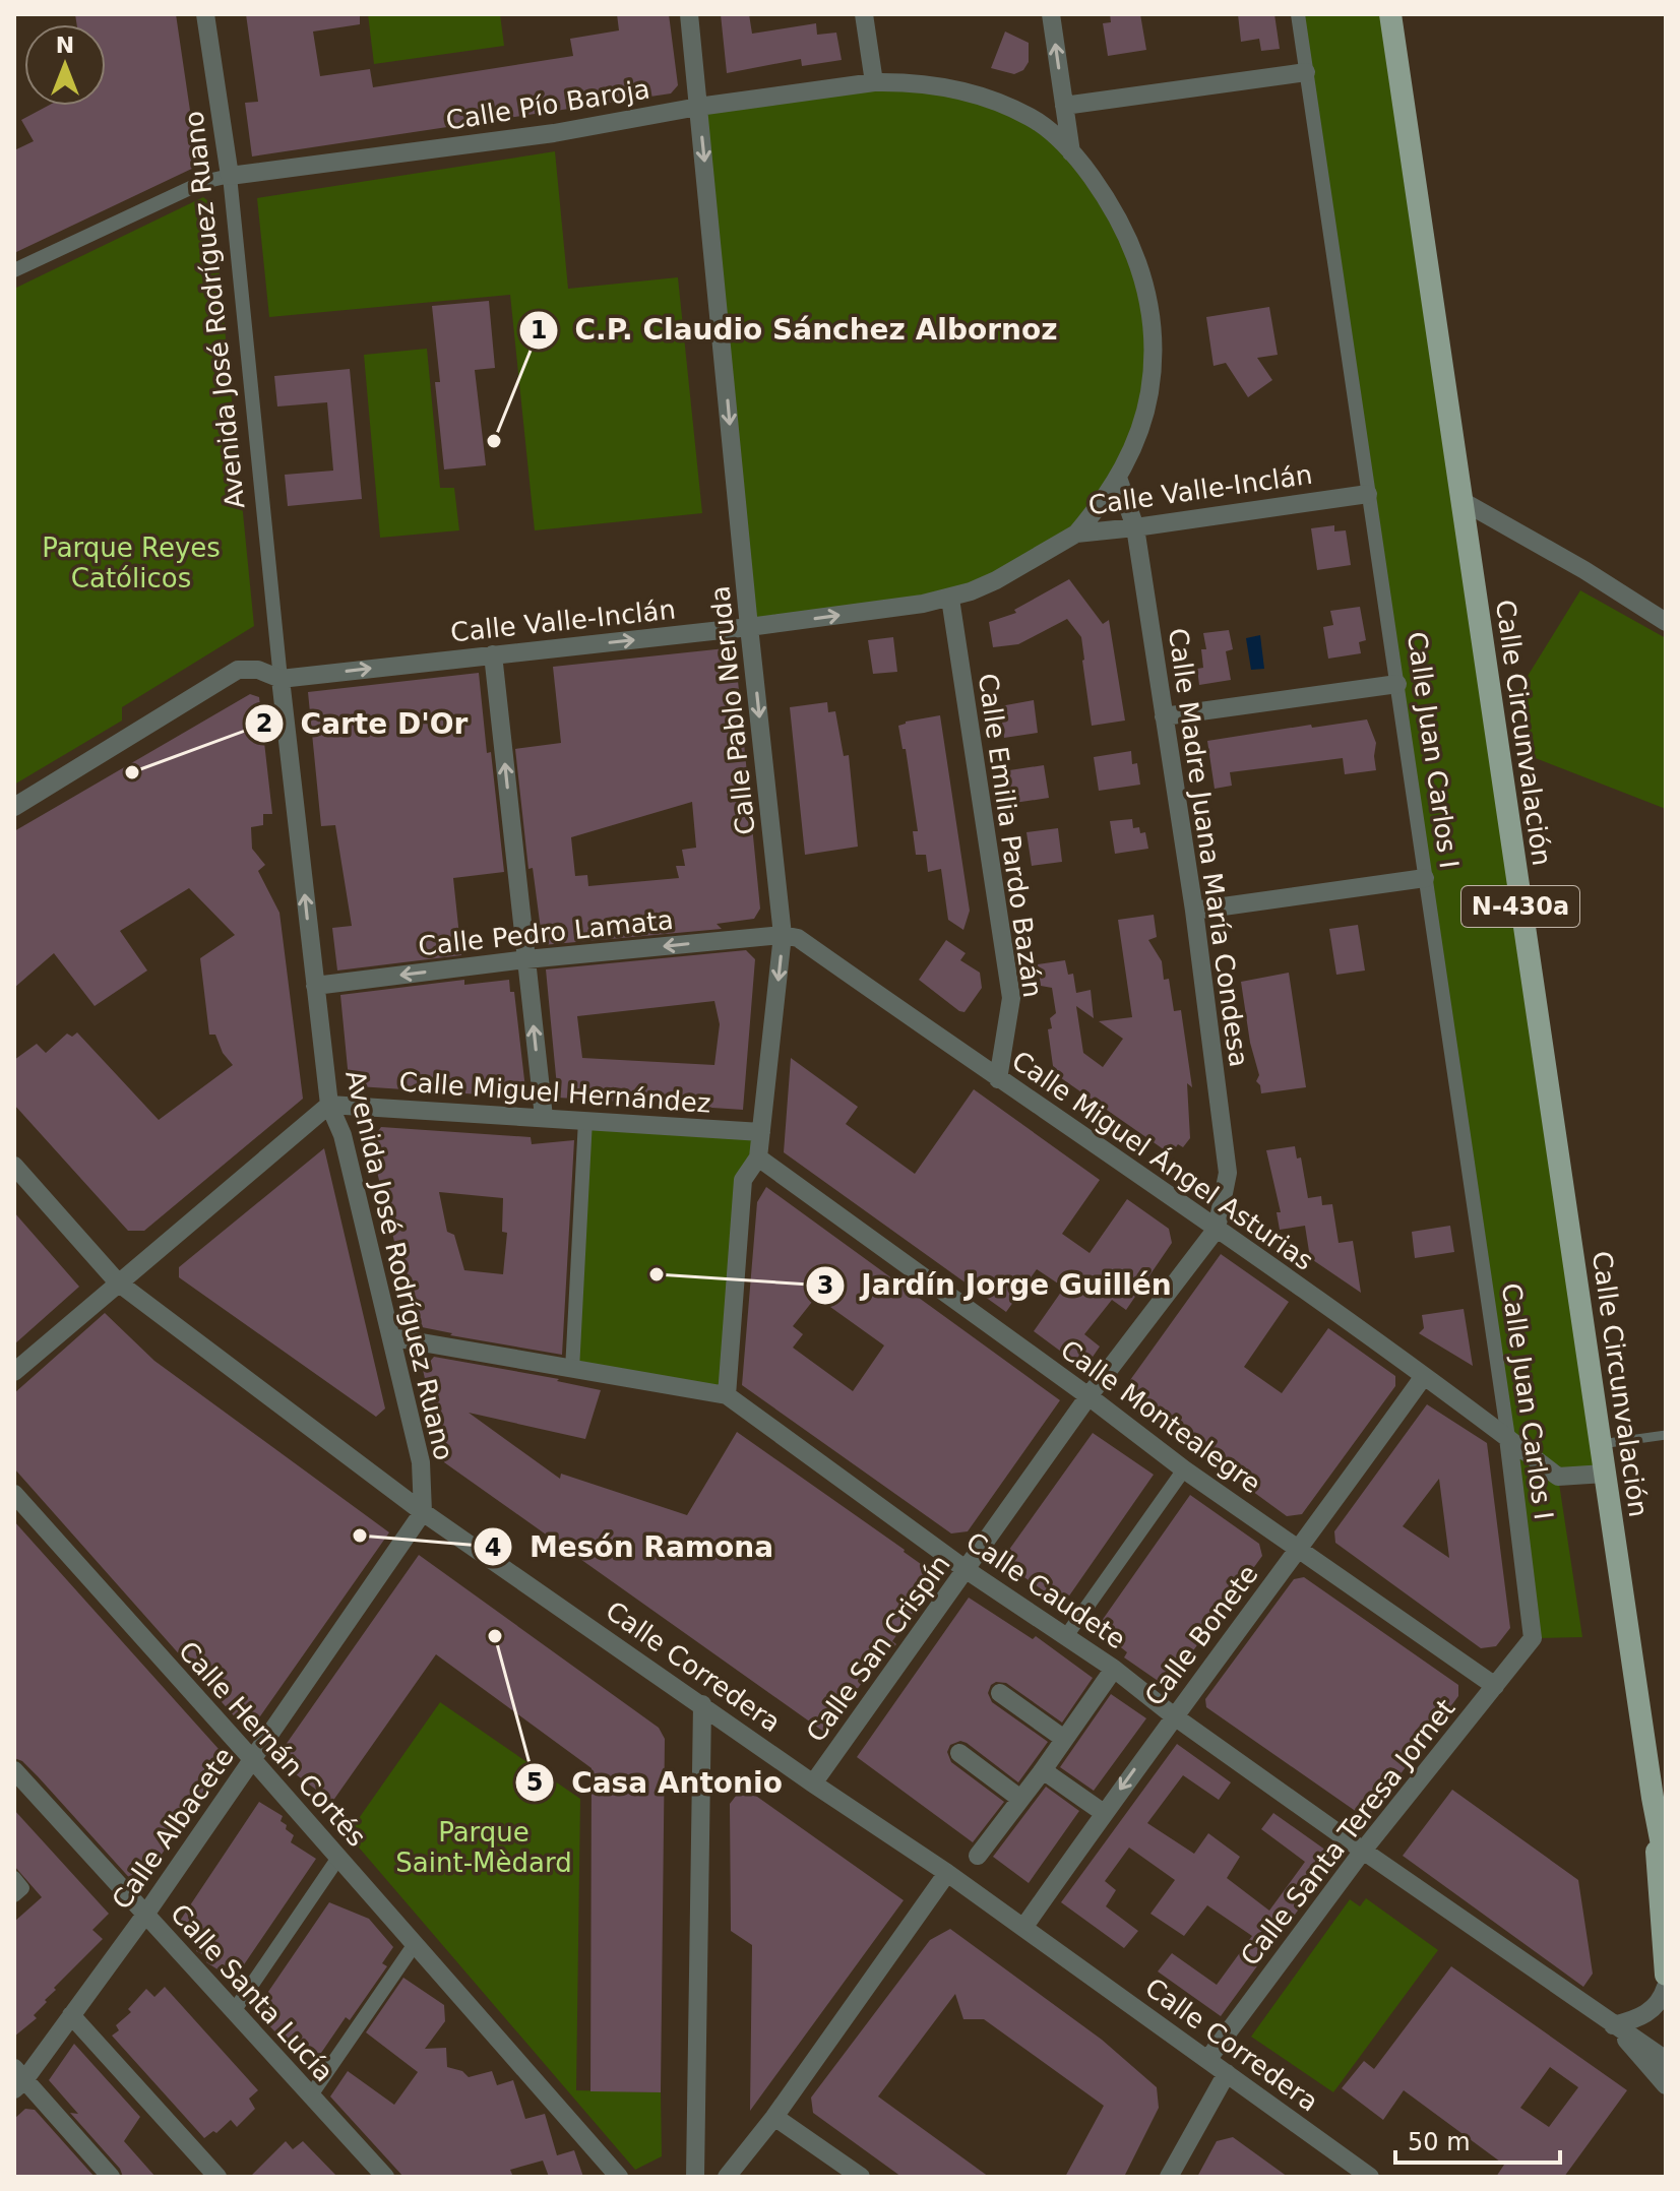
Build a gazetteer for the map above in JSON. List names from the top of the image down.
{
  "streets": {
    "main road": ["Calle Circunvalación", "N-430a"],
    "street": [
      "Calle Pío Baroja",
      "Avenida José Rodríguez Ruano",
      "Calle Valle-Inclán",
      "Calle Pablo Neruda",
      "Calle Juan Carlos I",
      "Calle Emilia Pardo Bazán",
      "Calle Madre Juana María Condesa",
      "Calle Pedro Lamata",
      "Calle Miguel Hernández",
      "Calle Miguel Ángel Asturias",
      "Calle Montealegre",
      "Calle Caudete",
      "Calle Bonete",
      "Calle San Crispín",
      "Calle Corredera",
      "Calle Hernán Cortés",
      "Calle Albacete",
      "Calle Santa Teresa Jornet",
      "Calle Santa Lucía"
    ]
  },
  "crossings": [
    ["Calle Pío Baroja", "Avenida José Rodríguez Ruano"],
    ["Calle Pío Baroja", "Calle Valle-Inclán"],
    ["Calle Pío Baroja", "Calle Pablo Neruda"],
    ["Calle Pío Baroja", "Calle Madre Juana María Condesa"],
    ["Avenida José Rodríguez Ruano", "Calle Valle-Inclán"],
    ["Avenida José Rodríguez Ruano", "Calle Pedro Lamata"],
    ["Avenida José Rodríguez Ruano", "Calle Miguel Hernández"],
    ["Avenida José Rodríguez Ruano", "Calle Caudete"],
    ["Avenida José Rodríguez Ruano", "Calle Corredera"],
    ["Avenida José Rodríguez Ruano", "Calle Albacete"],
    ["Calle Valle-Inclán", "Calle Pablo Neruda"],
    ["Calle Valle-Inclán", "Calle Juan Carlos I"],
    ["Calle Valle-Inclán", "Calle Emilia Pardo Bazán"],
    ["Calle Valle-Inclán", "Calle Madre Juana María Condesa"],
    ["Calle Pablo Neruda", "Calle Pedro Lamata"],
    ["Calle Pablo Neruda", "Calle Miguel Hernández"],
    ["Calle Pablo Neruda", "Calle Miguel Ángel Asturias"],
    ["Calle Pablo Neruda", "Calle Montealegre"],
    ["Calle Pablo Neruda", "Calle Caudete"],
    ["Calle Circunvalación", "N-430a"],
    ["Calle Circunvalación", "Calle Miguel Ángel Asturias"],
    ["Calle Juan Carlos I", "Calle Miguel Ángel Asturias"],
    ["Calle Juan Carlos I", "Calle Santa Teresa Jornet"],
    ["Calle Emilia Pardo Bazán", "Calle Miguel Ángel Asturias"],
    ["Calle Madre Juana María Condesa", "Calle Miguel Ángel Asturias"],
    ["Calle Madre Juana María Condesa", "Calle San Crispín"],
    ["Calle Pedro Lamata", "Calle Miguel Ángel Asturias"],
    ["Calle Miguel Ángel Asturias", "Calle Bonete"],
    ["Calle Miguel Ángel Asturias", "Calle San Crispín"],
    ["Calle Montealegre", "Calle Bonete"],
    ["Calle Montealegre", "Calle San Crispín"],
    ["Calle Montealegre", "Calle Santa Teresa Jornet"],
    ["Calle Caudete", "Calle Bonete"],
    ["Calle Caudete", "Calle San Crispín"],
    ["Calle Caudete", "Calle Santa Teresa Jornet"],
    ["Calle Bonete", "Calle Corredera"],
    ["Calle San Crispín", "Calle Corredera"],
    ["Calle Corredera", "Calle Albacete"],
    ["Calle Corredera", "Calle Santa Teresa Jornet"],
    ["Calle Hernán Cortés", "Calle Albacete"],
    ["Calle Albacete", "Calle Santa Lucía"]
  ],
  "one_way": ["Calle Valle-Inclán", "Calle Pablo Neruda", "Calle Pedro Lamata"],
  "parks": ["Parque Reyes Católicos", "Parque Saint-Mèdard"],
  "places": [
    "C.P. Claudio Sánchez Albornoz",
    "Carte D'Or",
    "Jardín Jorge Guillén",
    "Mesón Ramona",
    "Casa Antonio"
  ],
  "scale_bar": "50 m",
  "north": "top"
}
